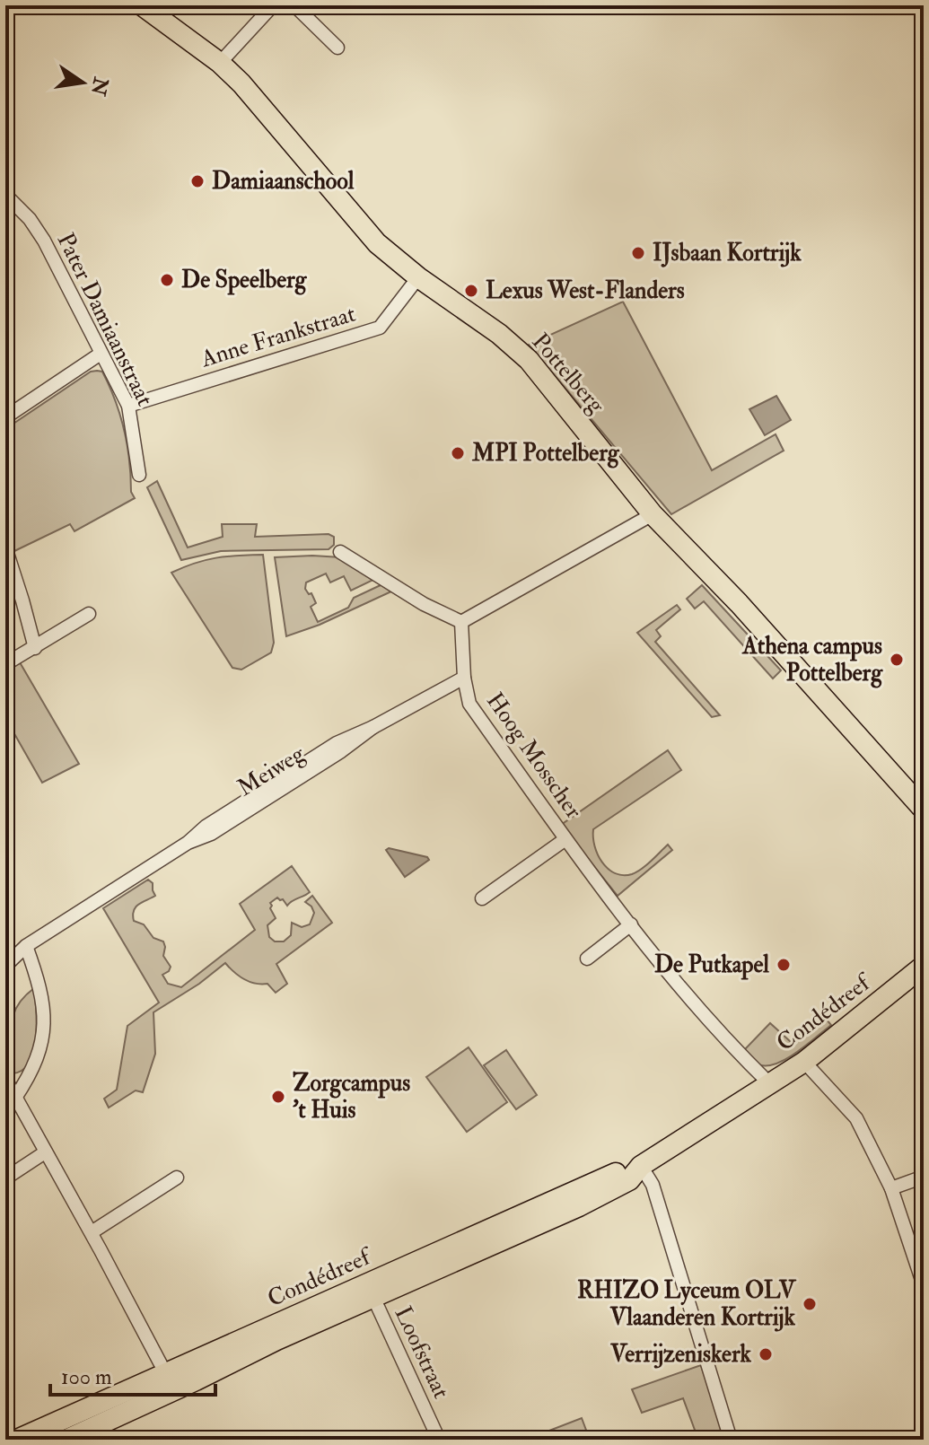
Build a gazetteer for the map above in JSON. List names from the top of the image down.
{
  "streets": {
    "main road": ["Pottelberg", "Condédreef"],
    "street": [
      "Pater Damiaanstraat",
      "Anne Frankstraat",
      "Hoog Mosscher",
      "Meiweg",
      "Loofstraat"
    ]
  },
  "crossings": [
    ["Pater Damiaanstraat", "Anne Frankstraat"],
    ["Anne Frankstraat", "Pottelberg"],
    ["Hoog Mosscher", "Meiweg"],
    ["Hoog Mosscher", "Condédreef"],
    ["Condédreef", "Loofstraat"]
  ],
  "places": [
    "Damiaanschool",
    "IJsbaan Kortrijk",
    "De Speelberg",
    "Lexus West-Flanders",
    "MPI Pottelberg",
    "Athena campus Pottelberg",
    "De Putkapel",
    "Zorgcampus 't Huis",
    "RHIZO Lyceum OLV Vlaanderen Kortrijk",
    "Verrijzeniskerk"
  ],
  "scale_bar": "100 m",
  "north": "right"
}
